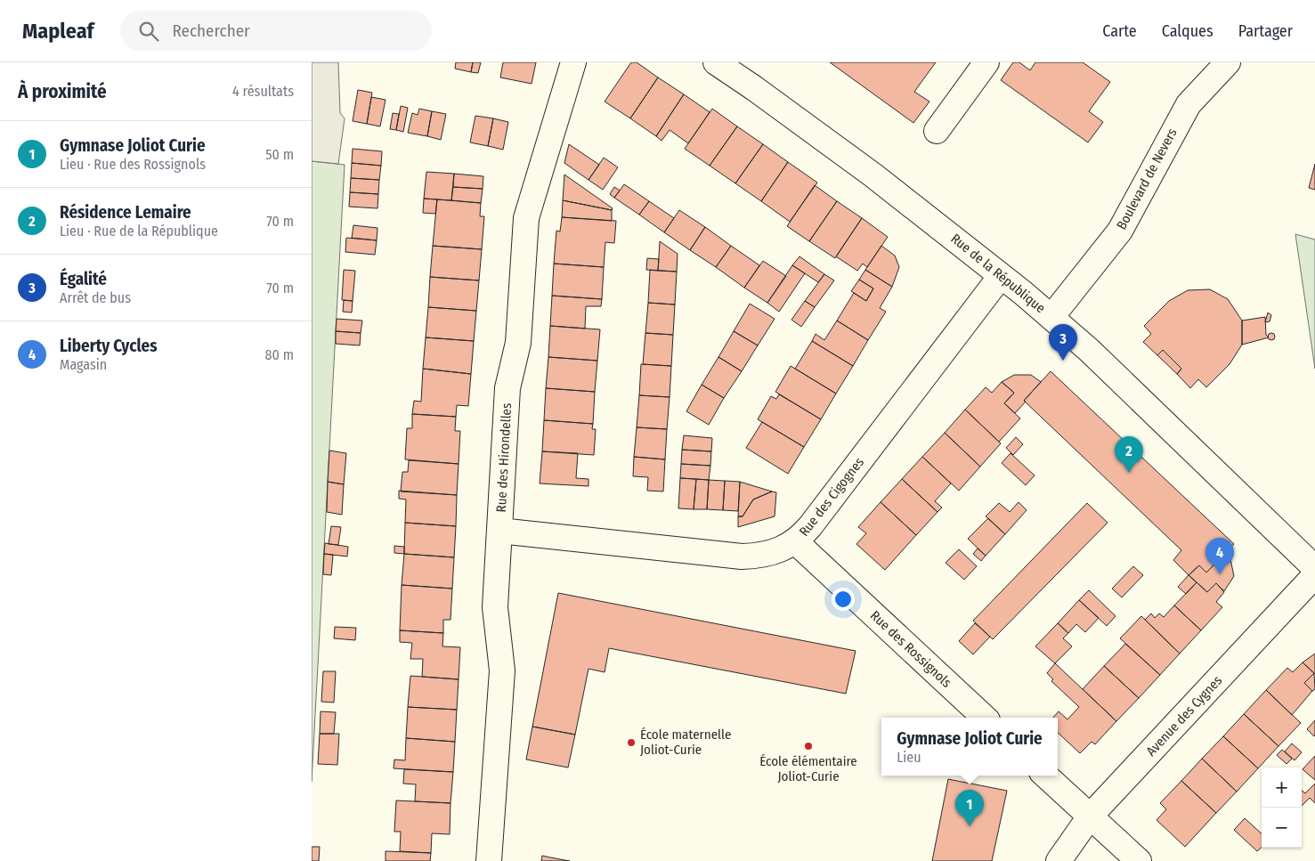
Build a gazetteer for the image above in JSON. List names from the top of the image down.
{
  "streets": {
    "street": [
      "Boulevard de Nevers",
      "Rue de la République",
      "Rue des Hirondelles",
      "Rue des Cigognes",
      "Rue des Rossignols",
      "Avenue des Cygnes"
    ]
  },
  "crossings": [
    ["Boulevard de Nevers", "Rue de la République"],
    ["Rue de la République", "Rue des Cigognes"],
    ["Rue des Hirondelles", "Rue des Cigognes"],
    ["Rue des Cigognes", "Rue des Rossignols"]
  ],
  "places": ["École maternelle Joliot-Curie", "École élémentaire Joliot-Curie"],
  "page": {
    "header": "Mapleaf",
    "search": "Rechercher",
    "nav": ["Carte", "Calques", "Partager"],
    "heading": ["À proximité", "4 résultats"],
    "list": [
      {
        "mark": "1",
        "name": "Gymnase Joliot Curie",
        "note": "Lieu · Rue des Rossignols",
        "value": "50 m"
      },
      {
        "mark": "2",
        "name": "Résidence Lemaire",
        "note": "Lieu · Rue de la République",
        "value": "70 m"
      },
      {
        "mark": "3",
        "name": "Égalité",
        "note": "Arrêt de bus",
        "value": "70 m"
      },
      {
        "mark": "4",
        "name": "Liberty Cycles",
        "note": "Magasin",
        "value": "80 m"
      }
    ],
    "pins": [
      "3",
      "2",
      "4",
      "1"
    ],
    "popup": ["Gymnase Joliot Curie", "Lieu"],
    "map_buttons": ["+", "−"]
  }
}
